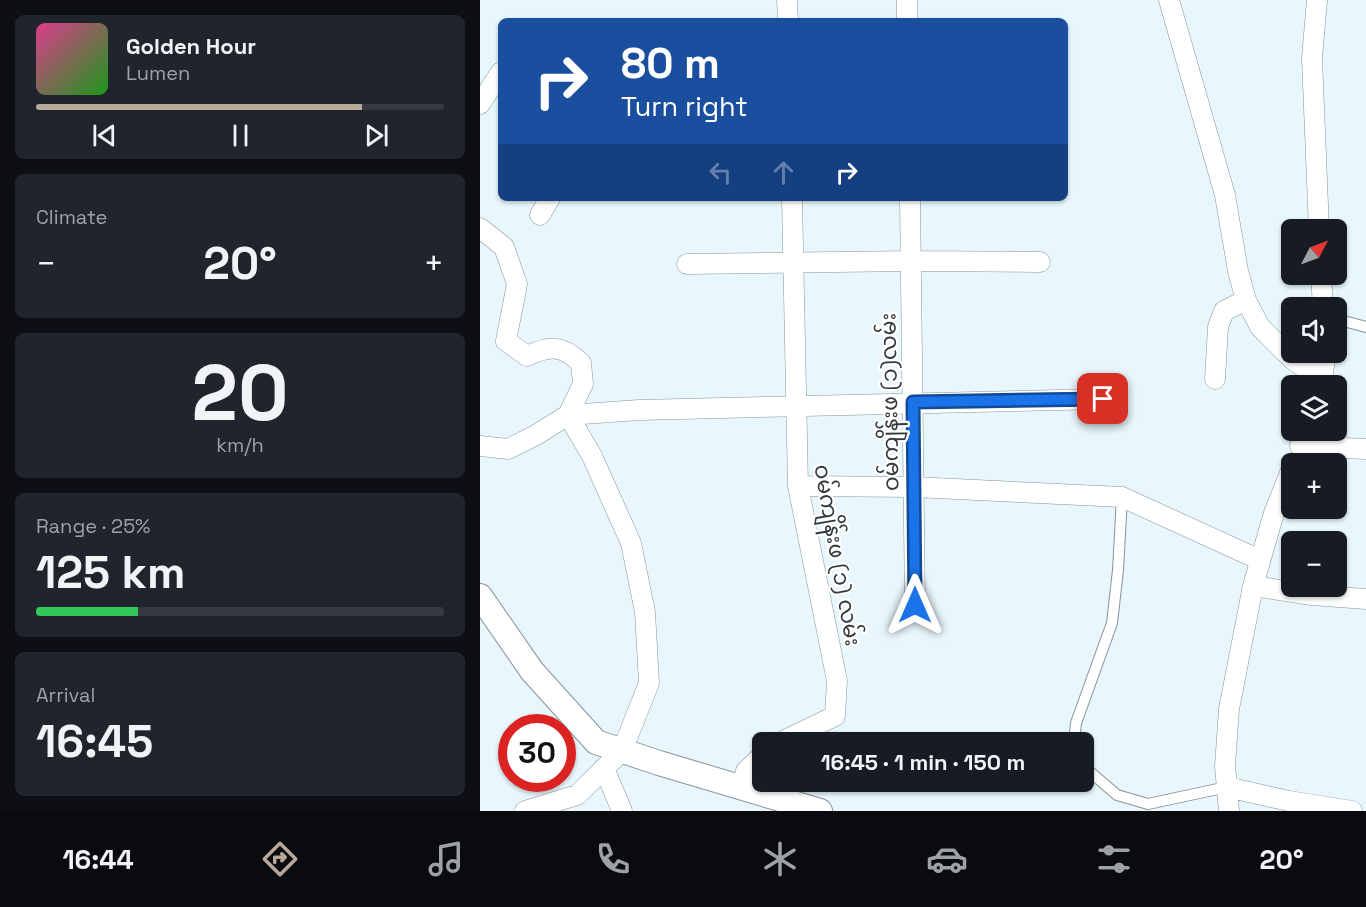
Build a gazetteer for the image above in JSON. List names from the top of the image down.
{
  "streets": {
    "street": ["ဝမ်ကျိန်းဖ (၁)လမ်း", "ဝမ်ကျိန်းဖ (၁) လမ်း"]
  },
  "north": "top right",
  "page": {
    "turn": ["80 m", "Turn right"],
    "song": ["Golden Hour", "Lumen"],
    "tile": [
      "Climate",
      ["20", "km/h"],
      ["Range · 25%", "125 km"],
      ["Arrival", "16:45"]
    ],
    "map_buttons": ["+", "−"],
    "heat": ["−", "20°", "+"],
    "limit": "30",
    "trip": "16:45 · 1 min · 150 m",
    "tabs": ["16:44", "20°"]
  }
}
